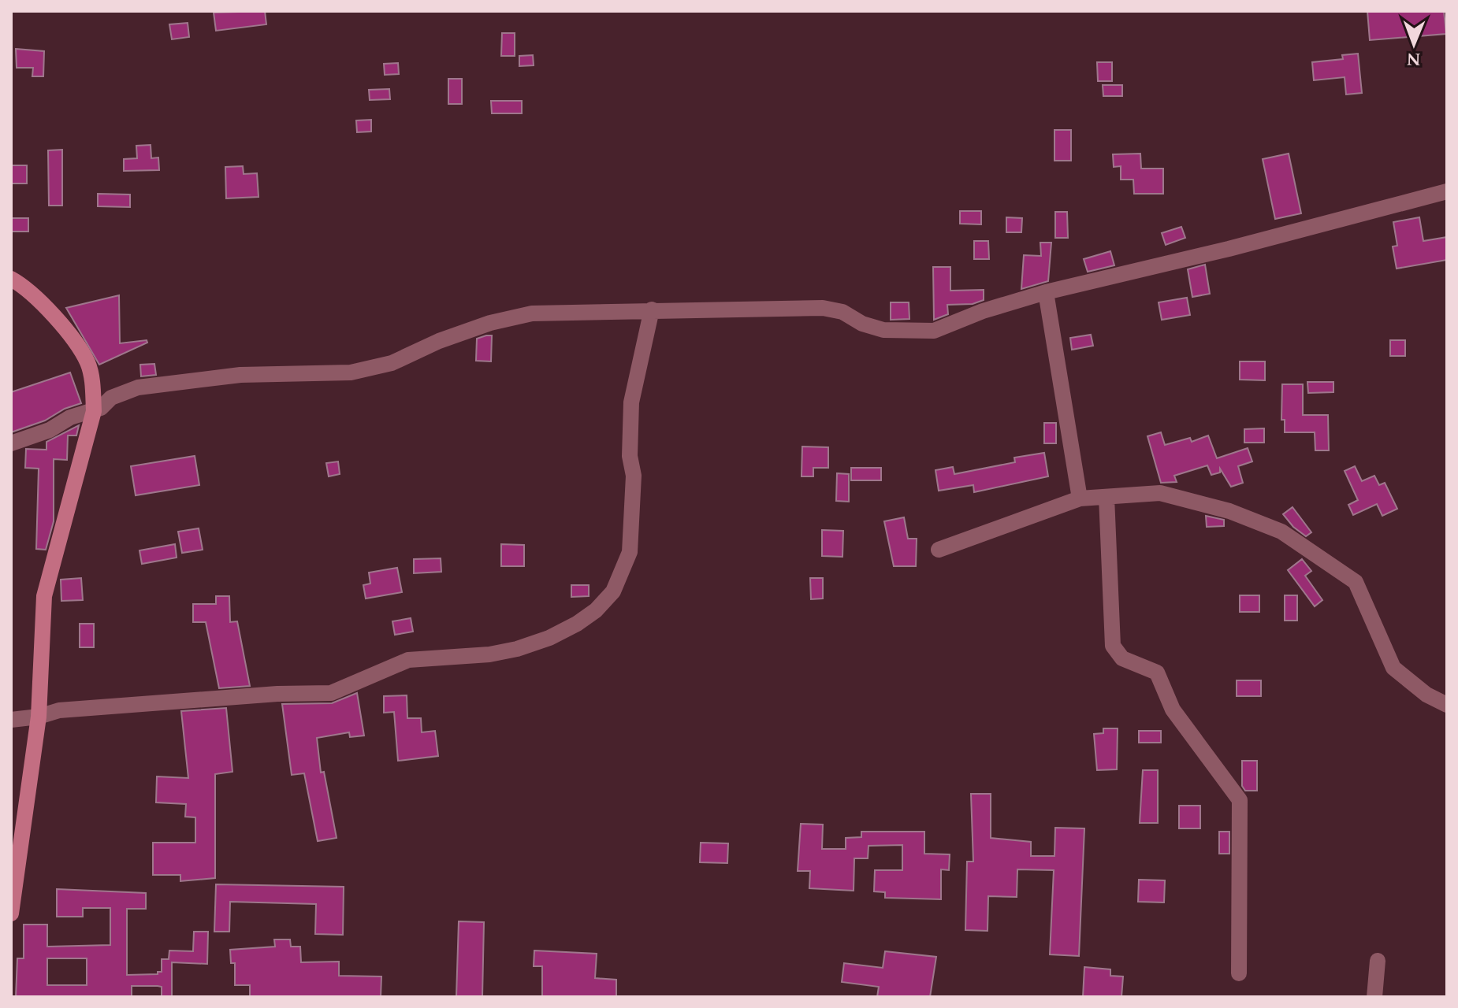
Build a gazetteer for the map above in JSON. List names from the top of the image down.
{
  "north": "bottom"
}
